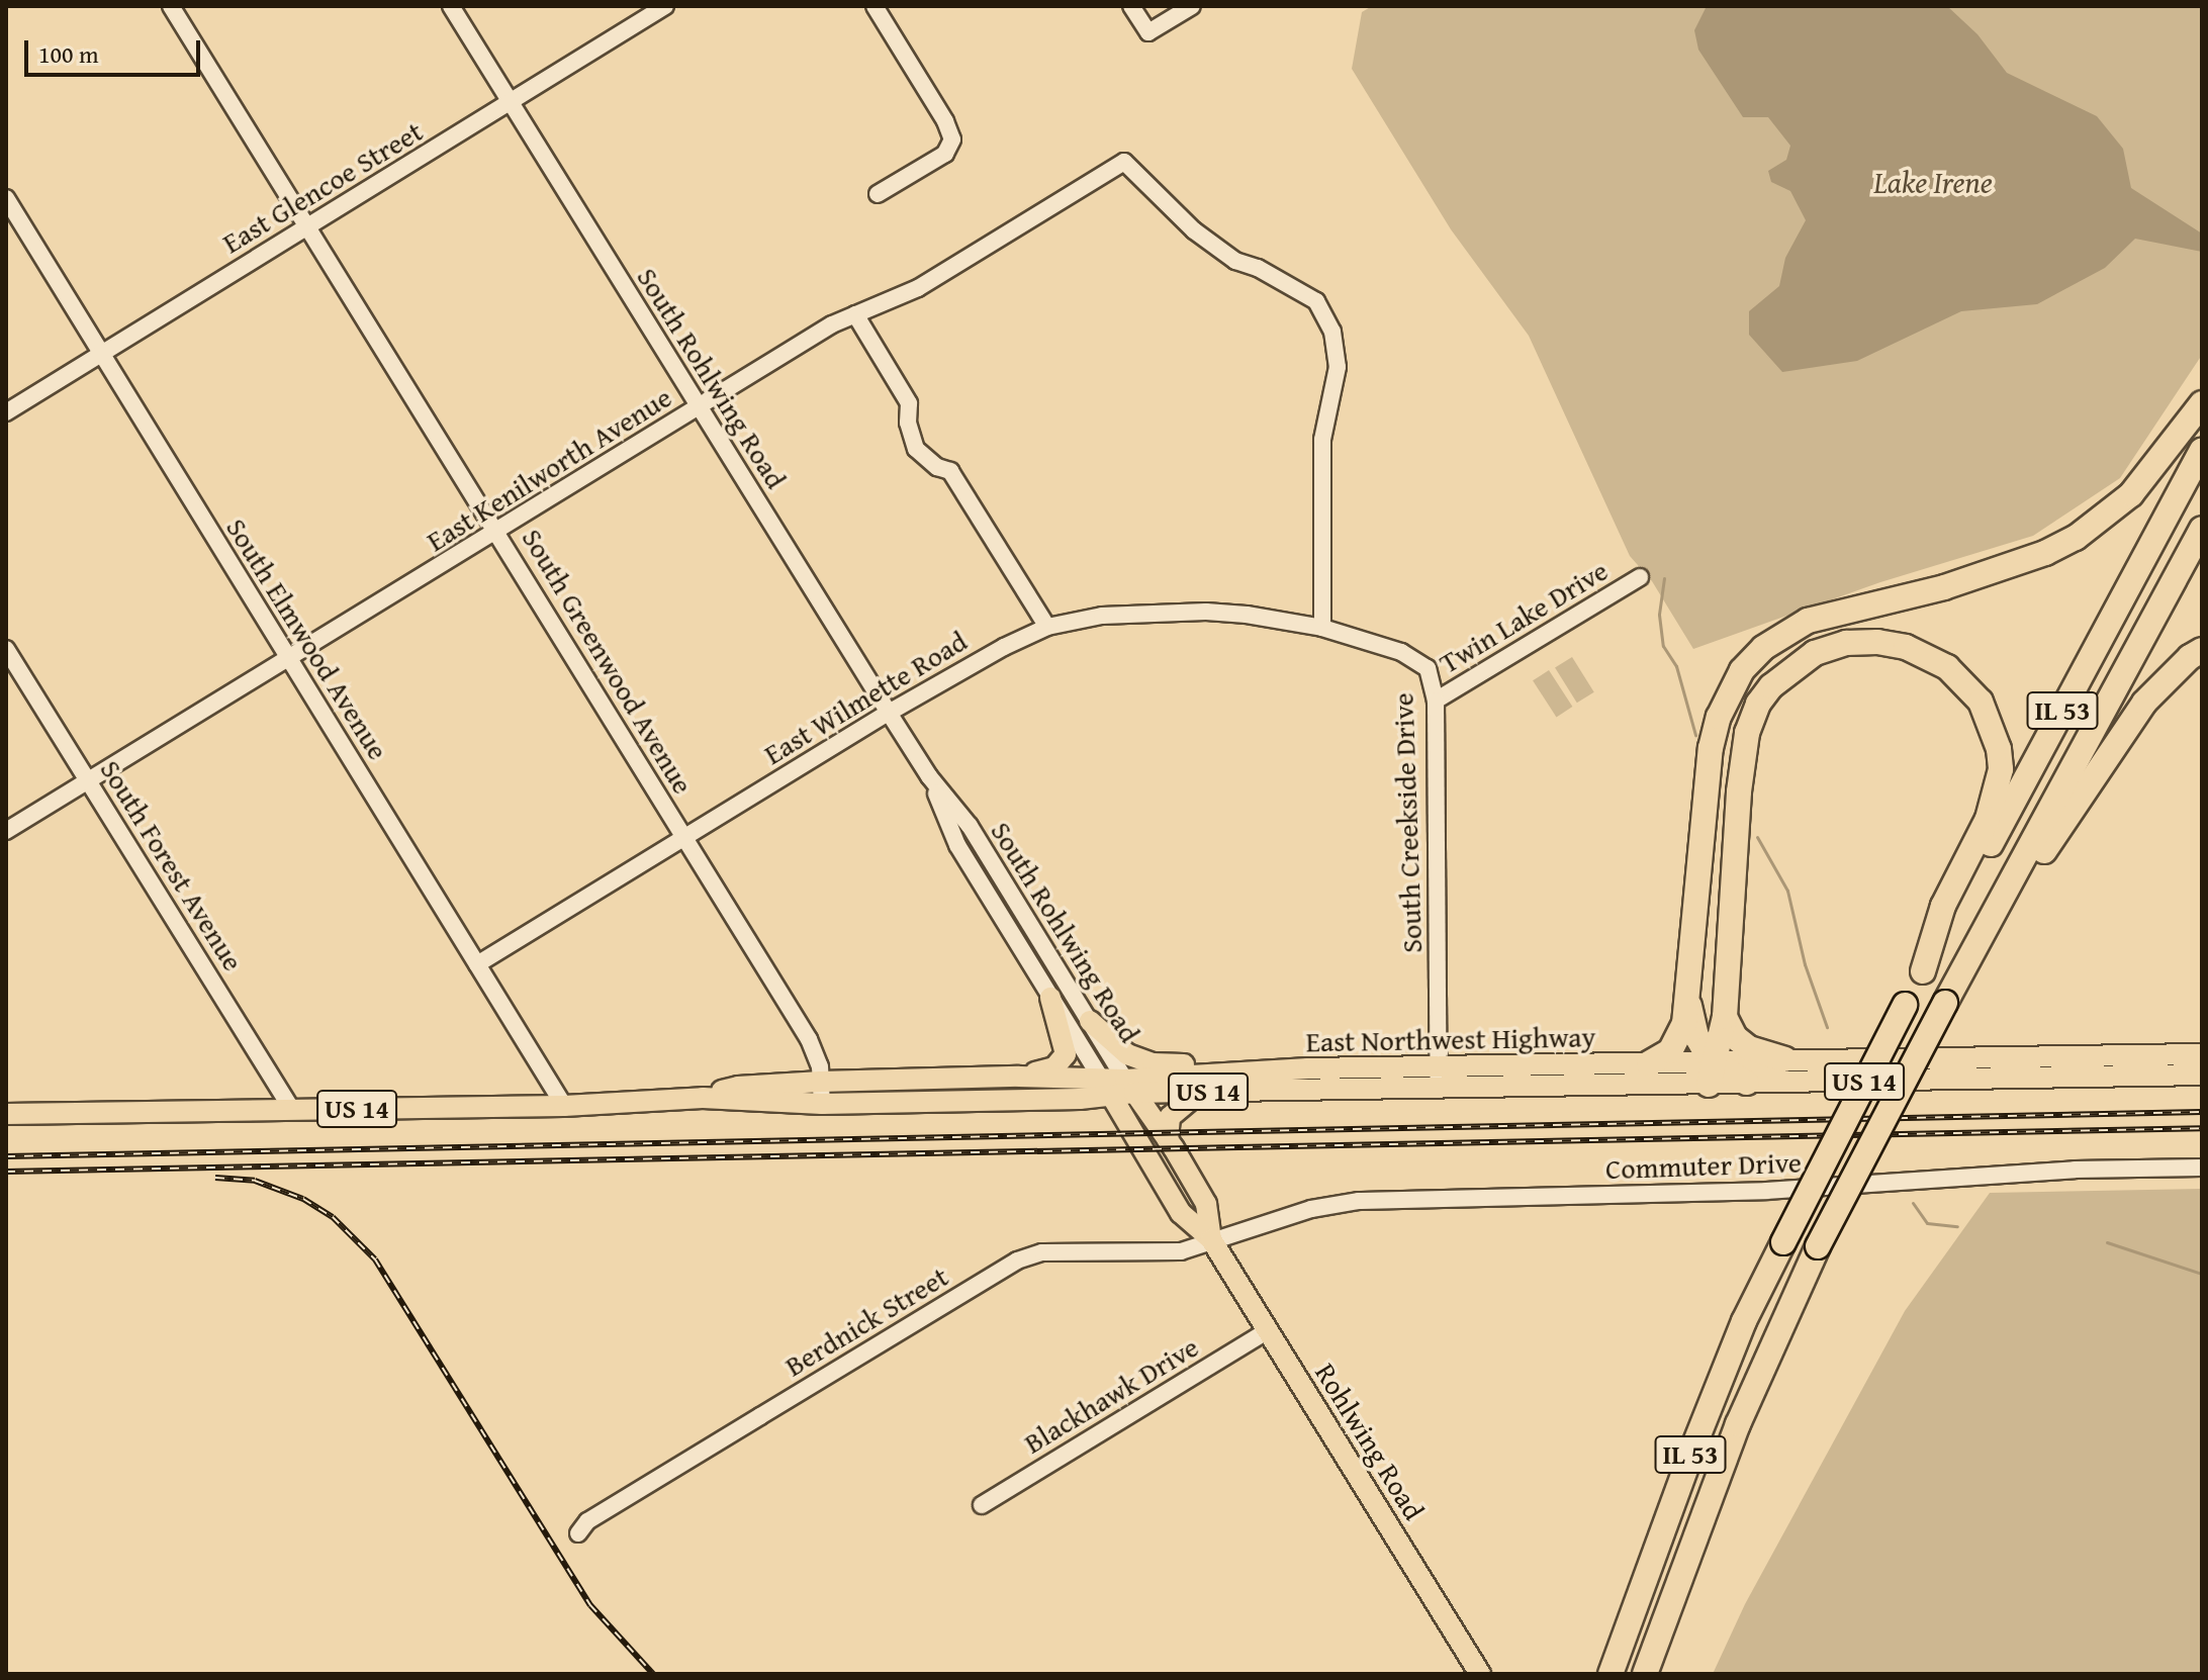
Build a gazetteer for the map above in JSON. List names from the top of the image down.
{
  "streets": {
    "highway": ["IL 53"],
    "main road": ["East Northwest Highway", "US 14", "Rohlwing Road"],
    "street": [
      "East Glencoe Street",
      "South Rohlwing Road",
      "East Kenilworth Avenue",
      "Twin Lake Drive",
      "South Elmwood Avenue",
      "South Greenwood Avenue",
      "East Wilmette Road",
      "South Creekside Drive",
      "South Forest Avenue",
      "Commuter Drive",
      "Berdnick Street",
      "Blackhawk Drive"
    ]
  },
  "crossings": [
    ["East Glencoe Street", "South Rohlwing Road"],
    ["East Glencoe Street", "South Elmwood Avenue"],
    ["East Glencoe Street", "South Greenwood Avenue"],
    ["South Rohlwing Road", "East Kenilworth Avenue"],
    ["South Rohlwing Road", "East Wilmette Road"],
    ["South Rohlwing Road", "East Northwest Highway"],
    ["South Rohlwing Road", "Rohlwing Road"],
    ["East Kenilworth Avenue", "South Elmwood Avenue"],
    ["East Kenilworth Avenue", "South Greenwood Avenue"],
    ["East Kenilworth Avenue", "East Wilmette Road"],
    ["East Kenilworth Avenue", "South Creekside Drive"],
    ["East Kenilworth Avenue", "South Forest Avenue"],
    ["Twin Lake Drive", "South Creekside Drive"],
    ["South Elmwood Avenue", "East Wilmette Road"],
    ["South Elmwood Avenue", "East Northwest Highway"],
    ["South Greenwood Avenue", "East Wilmette Road"],
    ["South Greenwood Avenue", "East Northwest Highway"],
    ["East Wilmette Road", "South Creekside Drive"],
    ["South Creekside Drive", "East Northwest Highway"],
    ["South Forest Avenue", "East Northwest Highway"],
    ["East Northwest Highway", "Rohlwing Road"],
    ["Commuter Drive", "Berdnick Street"],
    ["Commuter Drive", "Rohlwing Road"],
    ["Berdnick Street", "Rohlwing Road"],
    ["Blackhawk Drive", "Rohlwing Road"]
  ],
  "water": ["Lake Irene"],
  "scale_bar": "100 m"
}
